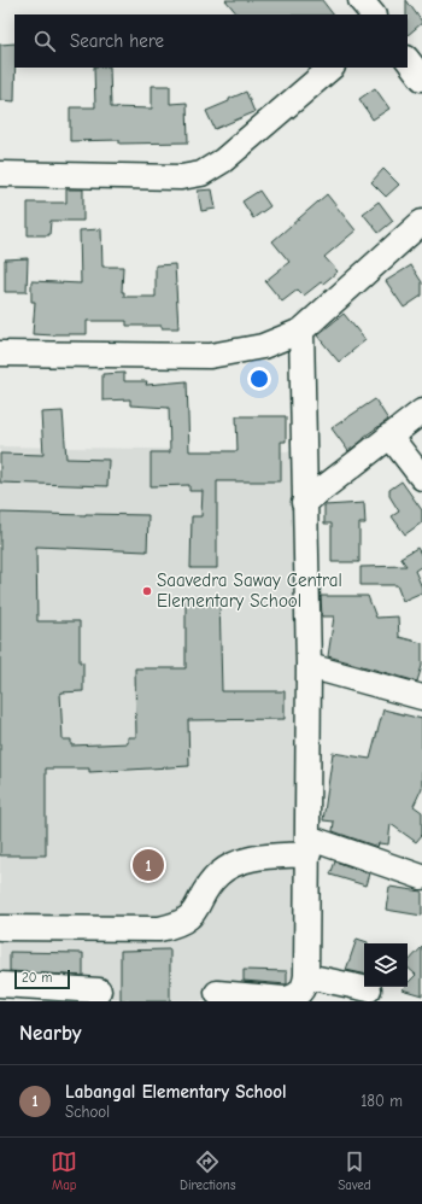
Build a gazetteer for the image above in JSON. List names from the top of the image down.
{
  "places": ["Saavedra Saway Central Elementary School"],
  "scale_bar": "20 m",
  "page": {
    "search": "Search here",
    "pins": "1",
    "scale": "20 m",
    "heading": "Nearby",
    "list": [
      {
        "mark": "1",
        "name": "Labangal Elementary School",
        "note": "School",
        "value": "180 m"
      }
    ],
    "nav": ["Map", "Directions", "Saved"]
  }
}
